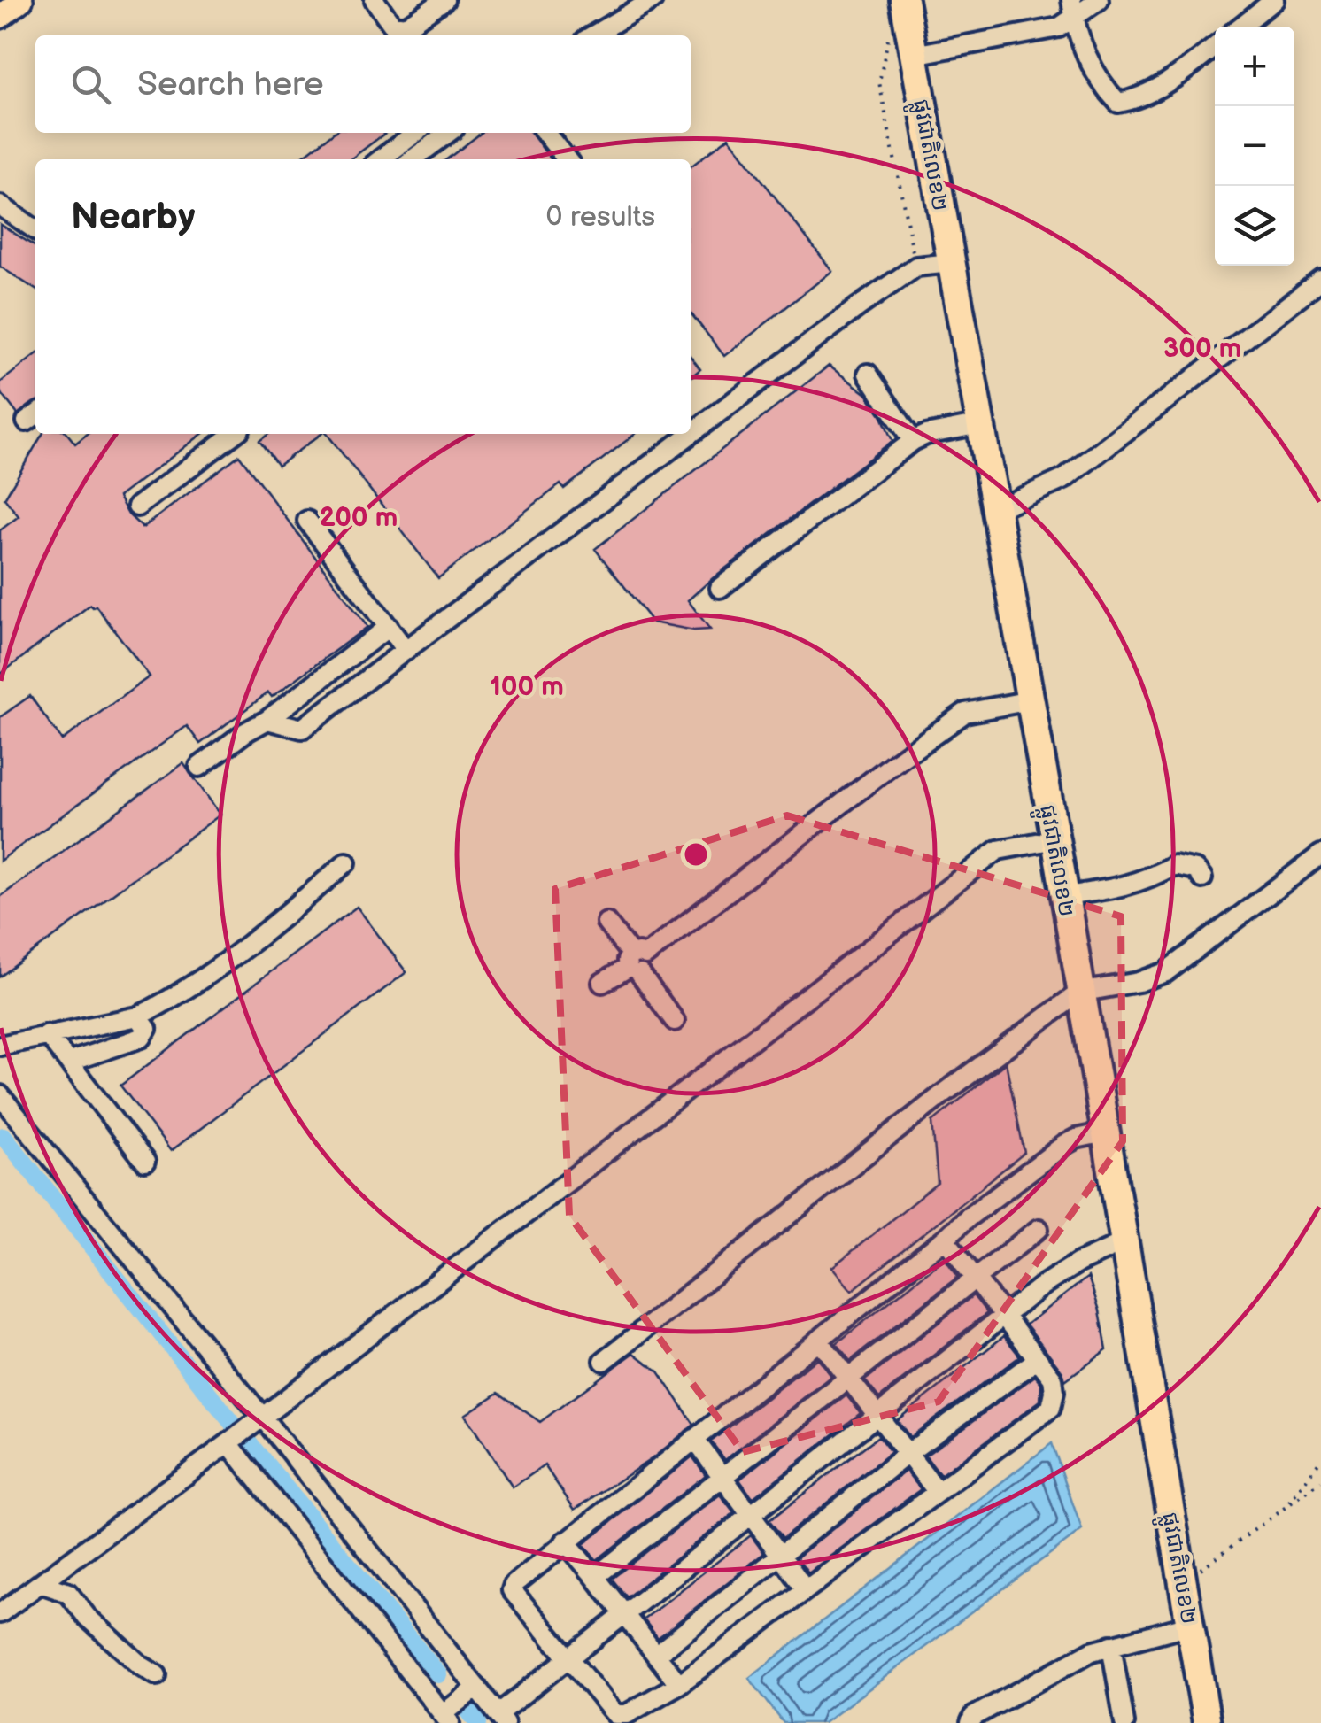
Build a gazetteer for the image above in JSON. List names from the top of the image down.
{
  "streets": {
    "highway": ["ផ្លូវជាតិលេខ២"]
  },
  "page": {
    "map_buttons": ["+", "−"],
    "search": "Search here",
    "heading": ["Nearby", "0 results"]
  },
  "rings": ["300 m", "200 m", "100 m"]
}
